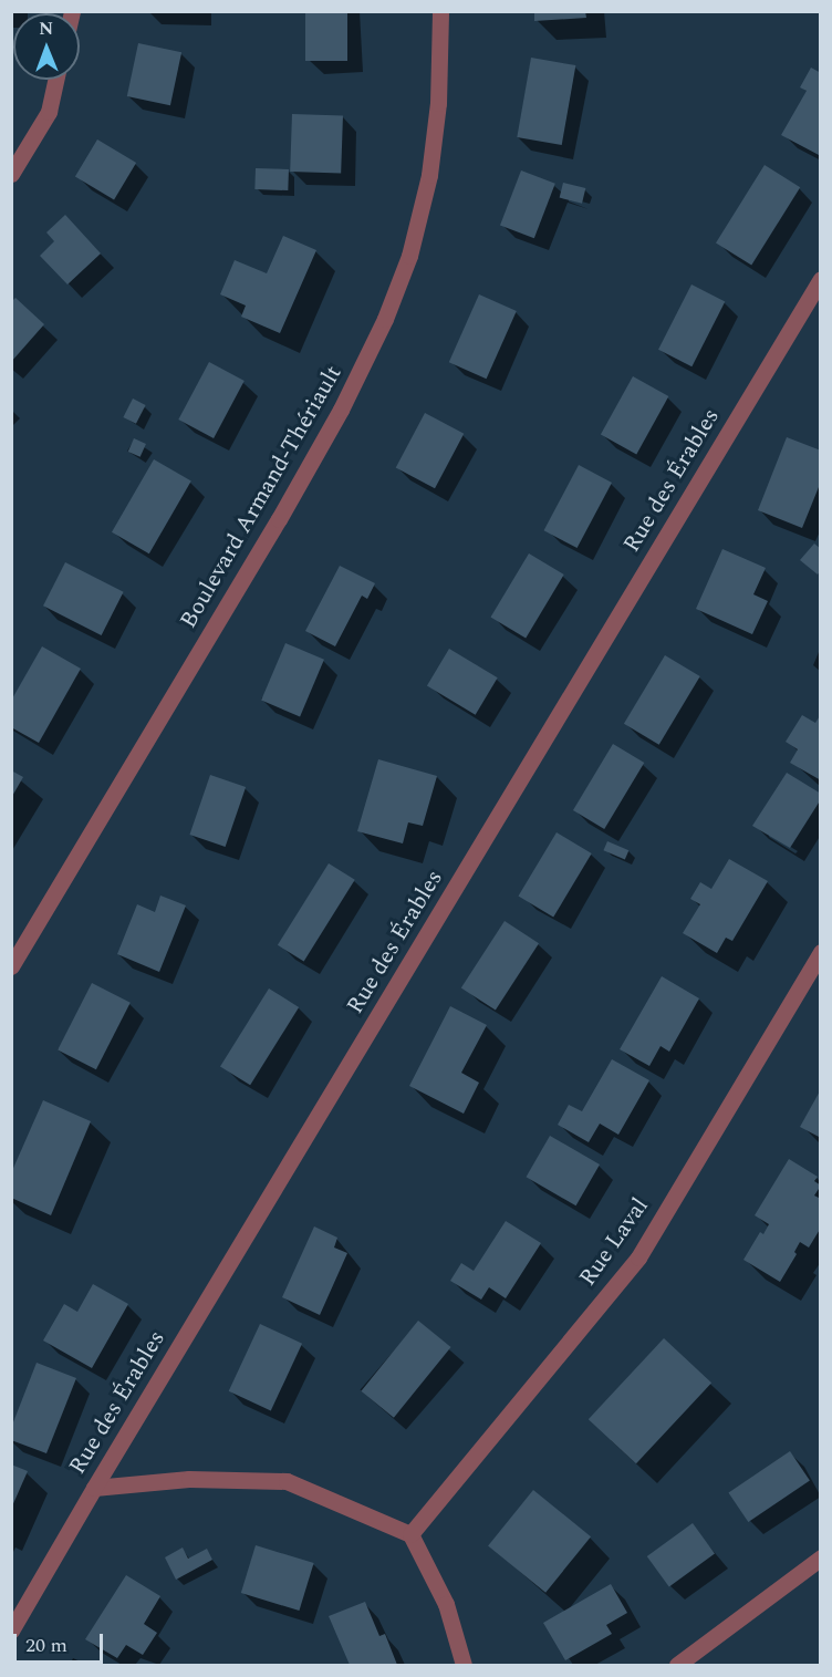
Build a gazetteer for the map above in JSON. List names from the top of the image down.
{
  "streets": {
    "street": ["Rue des Érables", "Boulevard Armand-Thériault", "Rue Laval"]
  },
  "scale_bar": "20 m",
  "north": "top"
}
